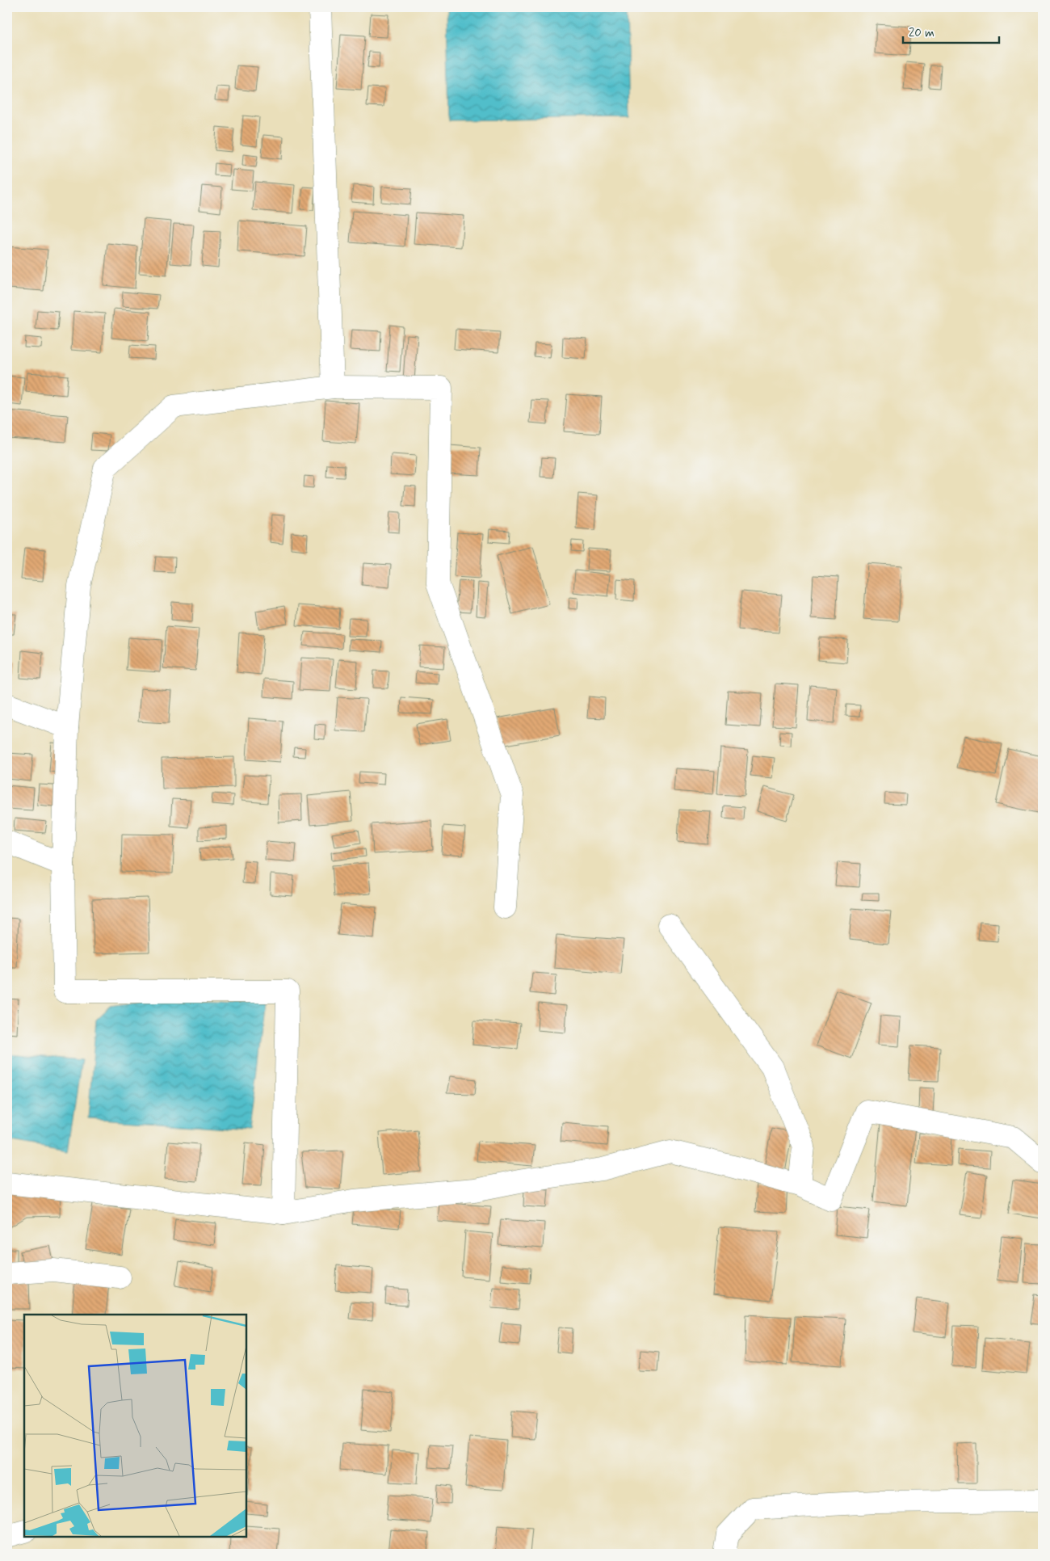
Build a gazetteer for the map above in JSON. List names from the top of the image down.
{
  "scale_bar": "20 m"
}
